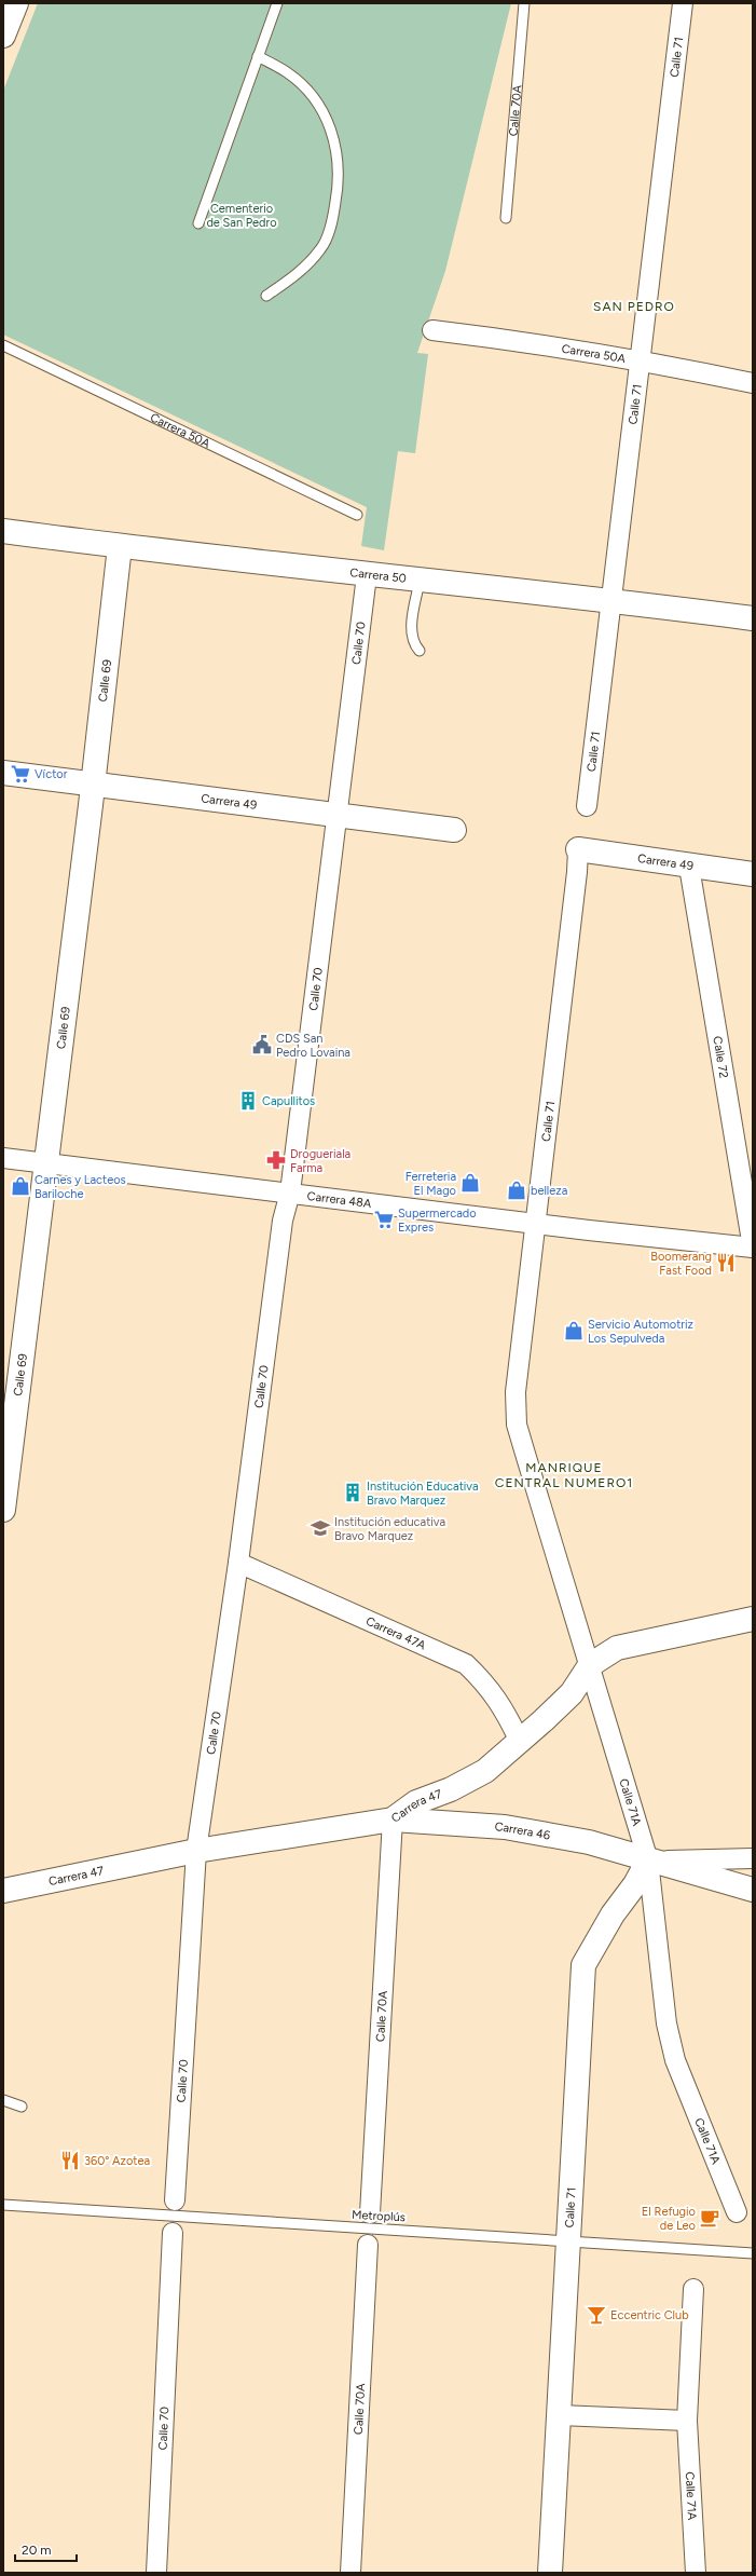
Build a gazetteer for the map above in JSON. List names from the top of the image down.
{
  "streets": {
    "street": [
      "Calle 71",
      "Calle 70A",
      "Carrera 50A",
      "Carrera 50",
      "Calle 70",
      "Calle 69",
      "Carrera 49",
      "Calle 72",
      "Carrera 48A",
      "Carrera 47A",
      "Calle 71A",
      "Carrera 47",
      "Carrera 46"
    ],
    "lane": ["Metroplús"]
  },
  "crossings": [
    ["Calle 71", "Carrera 50A"],
    ["Calle 71", "Carrera 50"],
    ["Calle 71", "Carrera 49"],
    ["Calle 71", "Carrera 48A"],
    ["Calle 71", "Calle 71A"],
    ["Calle 71", "Carrera 46"],
    ["Calle 71", "Metroplús"],
    ["Calle 70A", "Carrera 47"],
    ["Calle 70A", "Carrera 46"],
    ["Carrera 50", "Calle 70"],
    ["Carrera 50", "Calle 69"],
    ["Calle 70", "Carrera 49"],
    ["Calle 70", "Carrera 48A"],
    ["Calle 70", "Carrera 47A"],
    ["Calle 70", "Carrera 47"],
    ["Calle 69", "Carrera 49"],
    ["Calle 69", "Carrera 48A"],
    ["Carrera 49", "Calle 72"],
    ["Calle 72", "Carrera 48A"],
    ["Carrera 47A", "Carrera 47"],
    ["Calle 71A", "Carrera 47"],
    ["Calle 71A", "Carrera 46"],
    ["Carrera 47", "Carrera 46"]
  ],
  "districts": ["SAN PEDRO", "MANRIQUE CENTRAL NUMERO1"],
  "parks": ["Cementerio de San Pedro"],
  "places": {
    "supermarket": ["Víctor", "Supermercado Expres"],
    "public building": ["CDS San Pedro Lovaina"],
    "building": ["Capullitos", "Institución Educativa Bravo Marquez"],
    "pharmacy": ["Drogueriala Farma"],
    "shop": [
      "Ferreteria El Mago",
      "Carnes y Lacteos Bariloche",
      "belleza",
      "Servicio Automotriz Los Sepulveda"
    ],
    "restaurant": ["Boomerang Fast Food", "360° Azotea"],
    "school or university": ["Institución educativa Bravo Marquez"],
    "cafe": ["El Refugio de Leo"],
    "bar": ["Eccentric Club"]
  },
  "scale_bar": "20 m"
}
